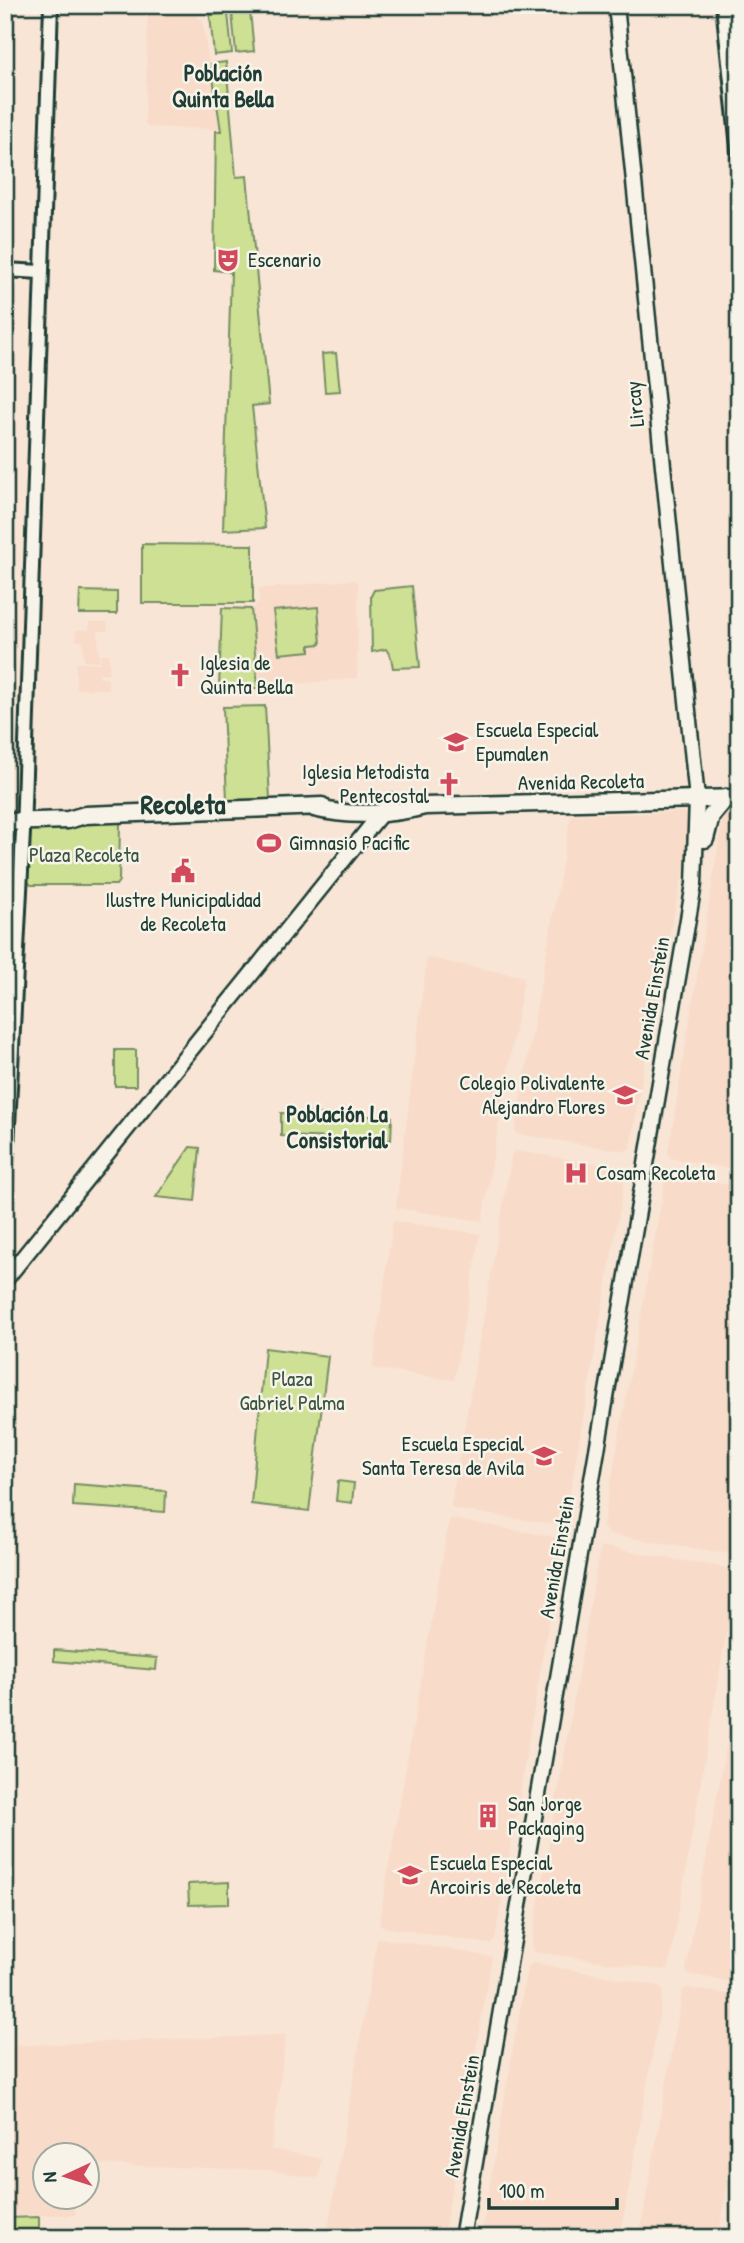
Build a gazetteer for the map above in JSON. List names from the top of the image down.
{
  "streets": {
    "main road": ["Lircay", "Avenida Recoleta", "Avenida Einstein"]
  },
  "crossings": [
    ["Lircay", "Avenida Recoleta"],
    ["Lircay", "Avenida Einstein"],
    ["Avenida Recoleta", "Avenida Einstein"]
  ],
  "districts": ["Población Quinta Bella", "Recoleta", "Población La Consistorial"],
  "parks": ["Plaza Recoleta", "Plaza Gabriel Palma"],
  "places": {
    "theatre": ["Escenario"],
    "church": ["Iglesia de Quinta Bella", "Iglesia Metodista Pentecostal"],
    "school or university": [
      "Escuela Especial Epumalen",
      "Colegio Polivalente Alejandro Flores",
      "Escuela Especial Santa Teresa de Avila",
      "Escuela Especial Arcoiris de Recoleta"
    ],
    "sports": ["Gimnasio Pacific"],
    "public building": ["Ilustre Municipalidad de Recoleta"],
    "hospital": ["Cosam Recoleta"],
    "building": ["San Jorge Packaging"]
  },
  "scale_bar": "100 m",
  "north": "left"
}
